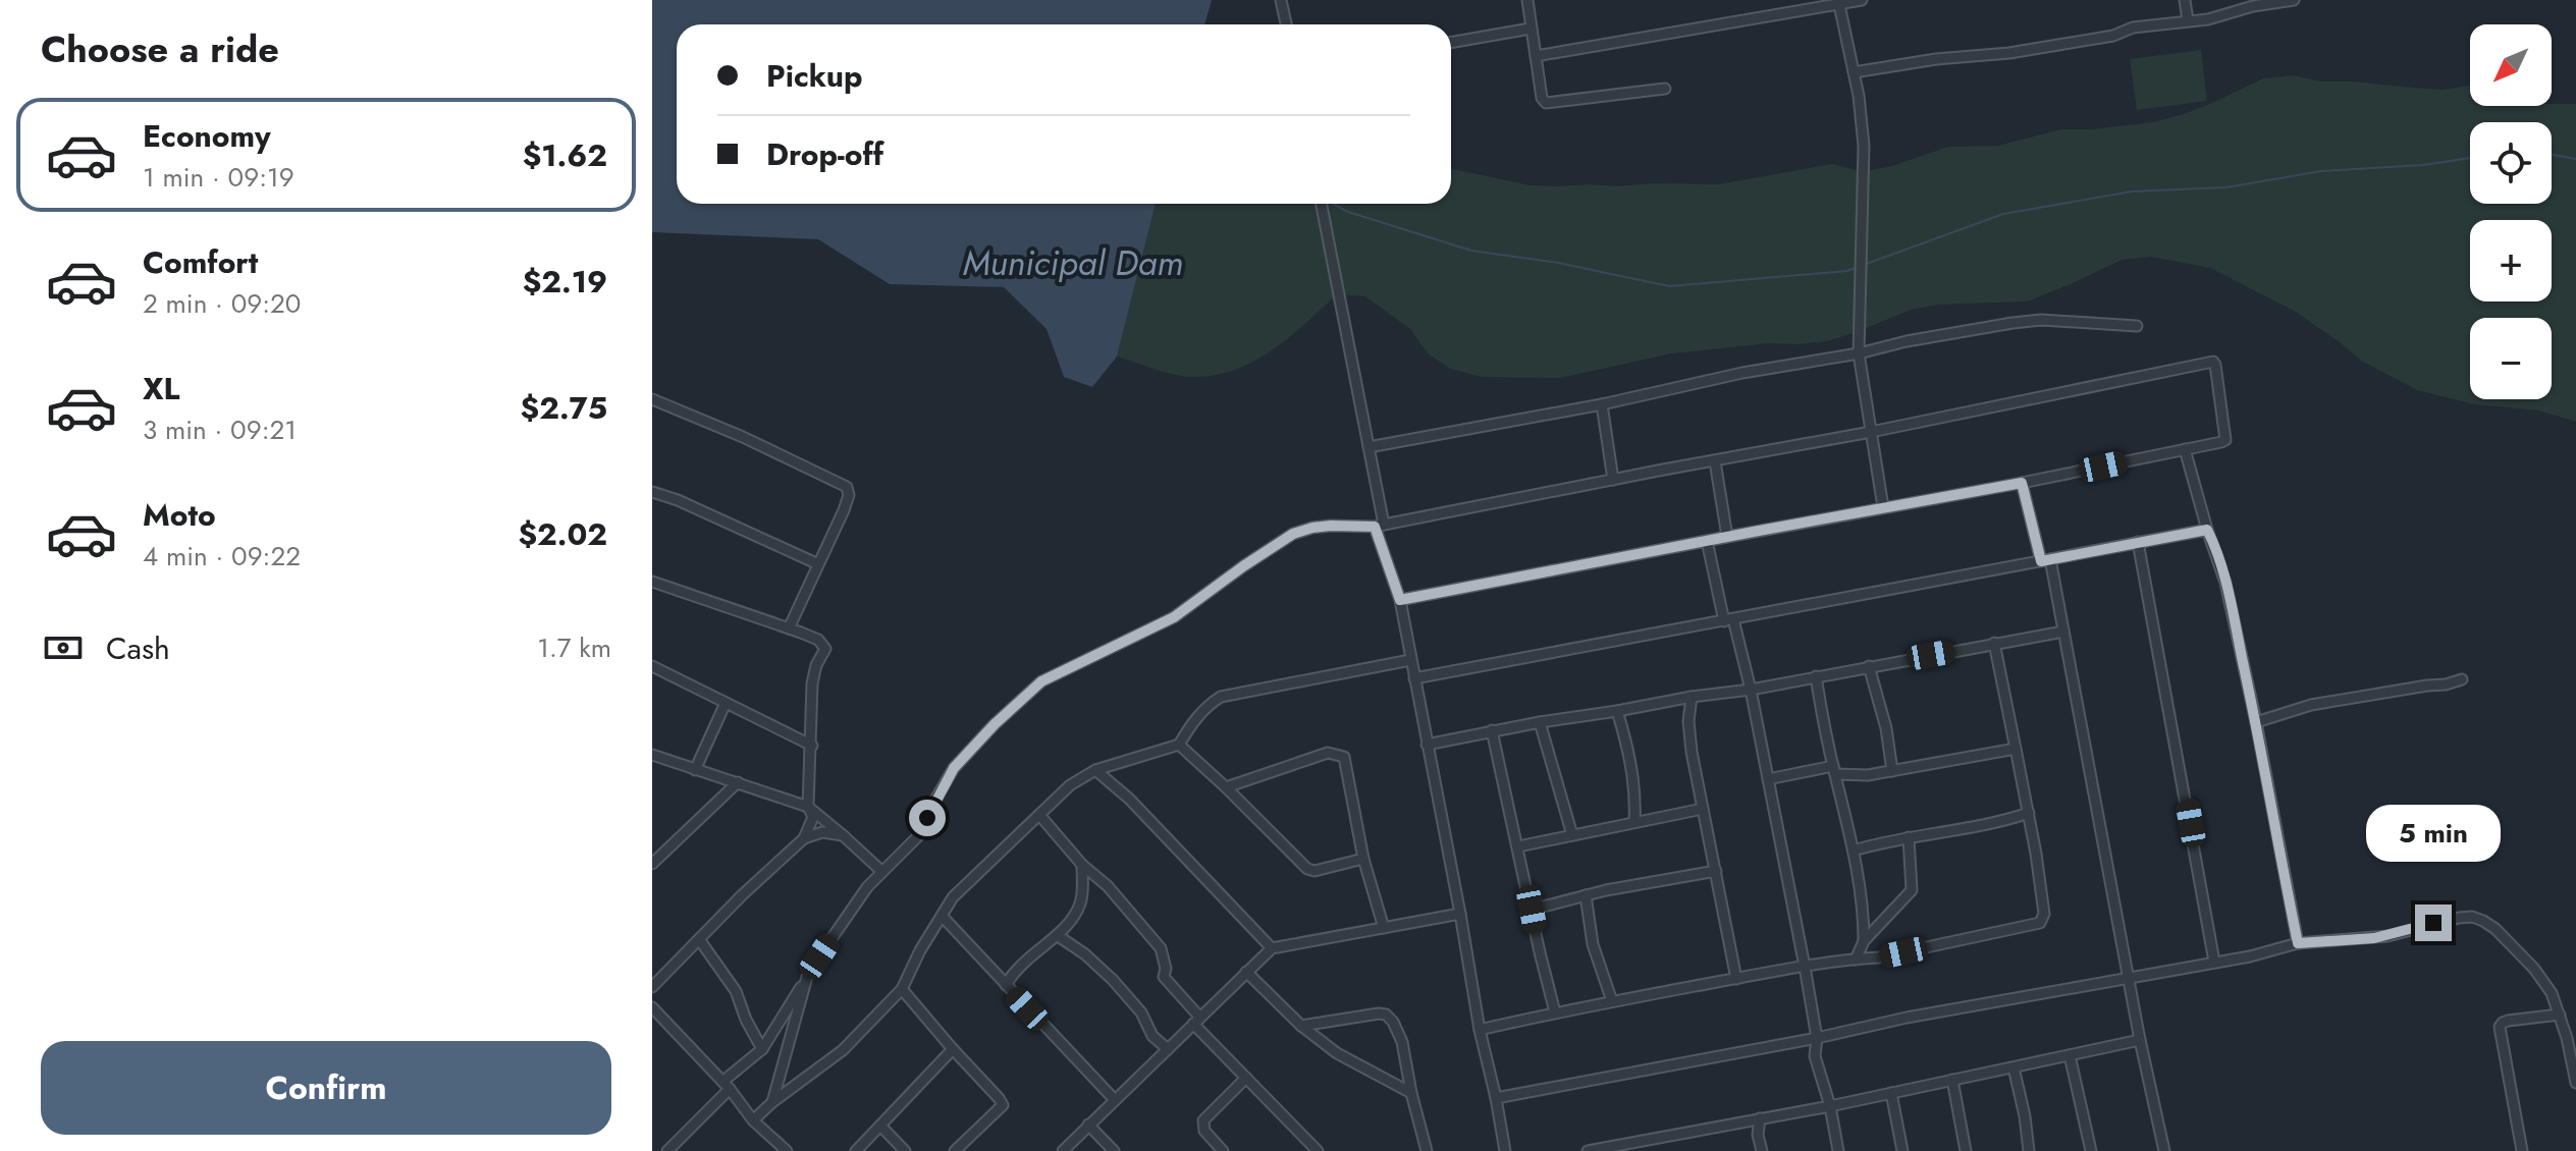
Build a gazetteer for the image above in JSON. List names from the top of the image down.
{
  "water": ["Municipal Dam"],
  "north": "bottom left",
  "page": {
    "heading": "Choose a ride",
    "map_buttons": ["+", "−"],
    "banner": ["Pickup", "Drop-off"],
    "list": [
      {
        "name": "Economy",
        "note": "1 min · 09:19",
        "value": "$1.62"
      },
      {
        "name": "Comfort",
        "note": "2 min · 09:20",
        "value": "$2.19"
      },
      {
        "name": "XL",
        "note": "3 min · 09:21",
        "value": "$2.75"
      },
      {
        "name": "Moto",
        "note": "4 min · 09:22",
        "value": "$2.02"
      }
    ],
    "pay": ["Cash", "1.7 km"],
    "bubble": "5 min",
    "buttons": "Confirm"
  }
}
